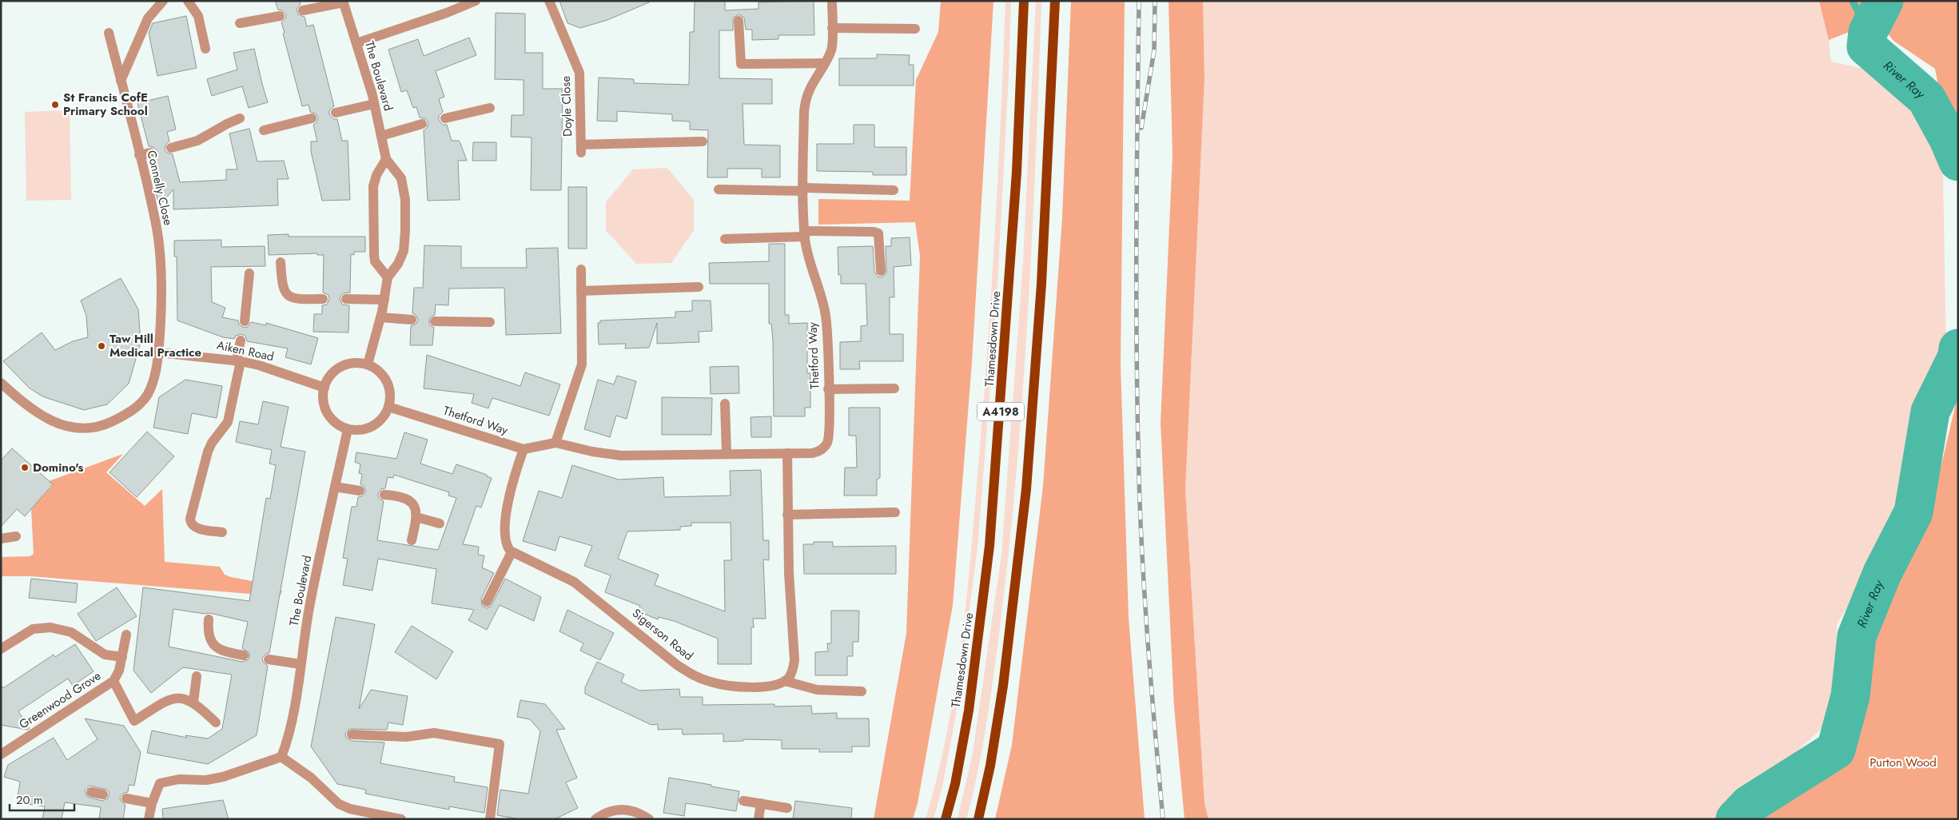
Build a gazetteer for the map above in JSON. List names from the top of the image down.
{
  "streets": {
    "main road": ["Thamesdown Drive", "A4198"],
    "street": [
      "The Boulevard",
      "Doyle Close",
      "Connelly Close",
      "Aiken Road",
      "Thetford Way",
      "Sigerson Road",
      "Greenwood Grove"
    ]
  },
  "crossings": [
    ["The Boulevard", "Aiken Road"],
    ["The Boulevard", "Thetford Way"],
    ["Connelly Close", "Aiken Road"],
    ["Aiken Road", "Thetford Way"]
  ],
  "water": ["River Ray"],
  "parks": ["Purton Wood"],
  "places": ["St Francis CofE Primary School", "Taw Hill Medical Practice", "Domino's"],
  "scale_bar": "20 m"
}
